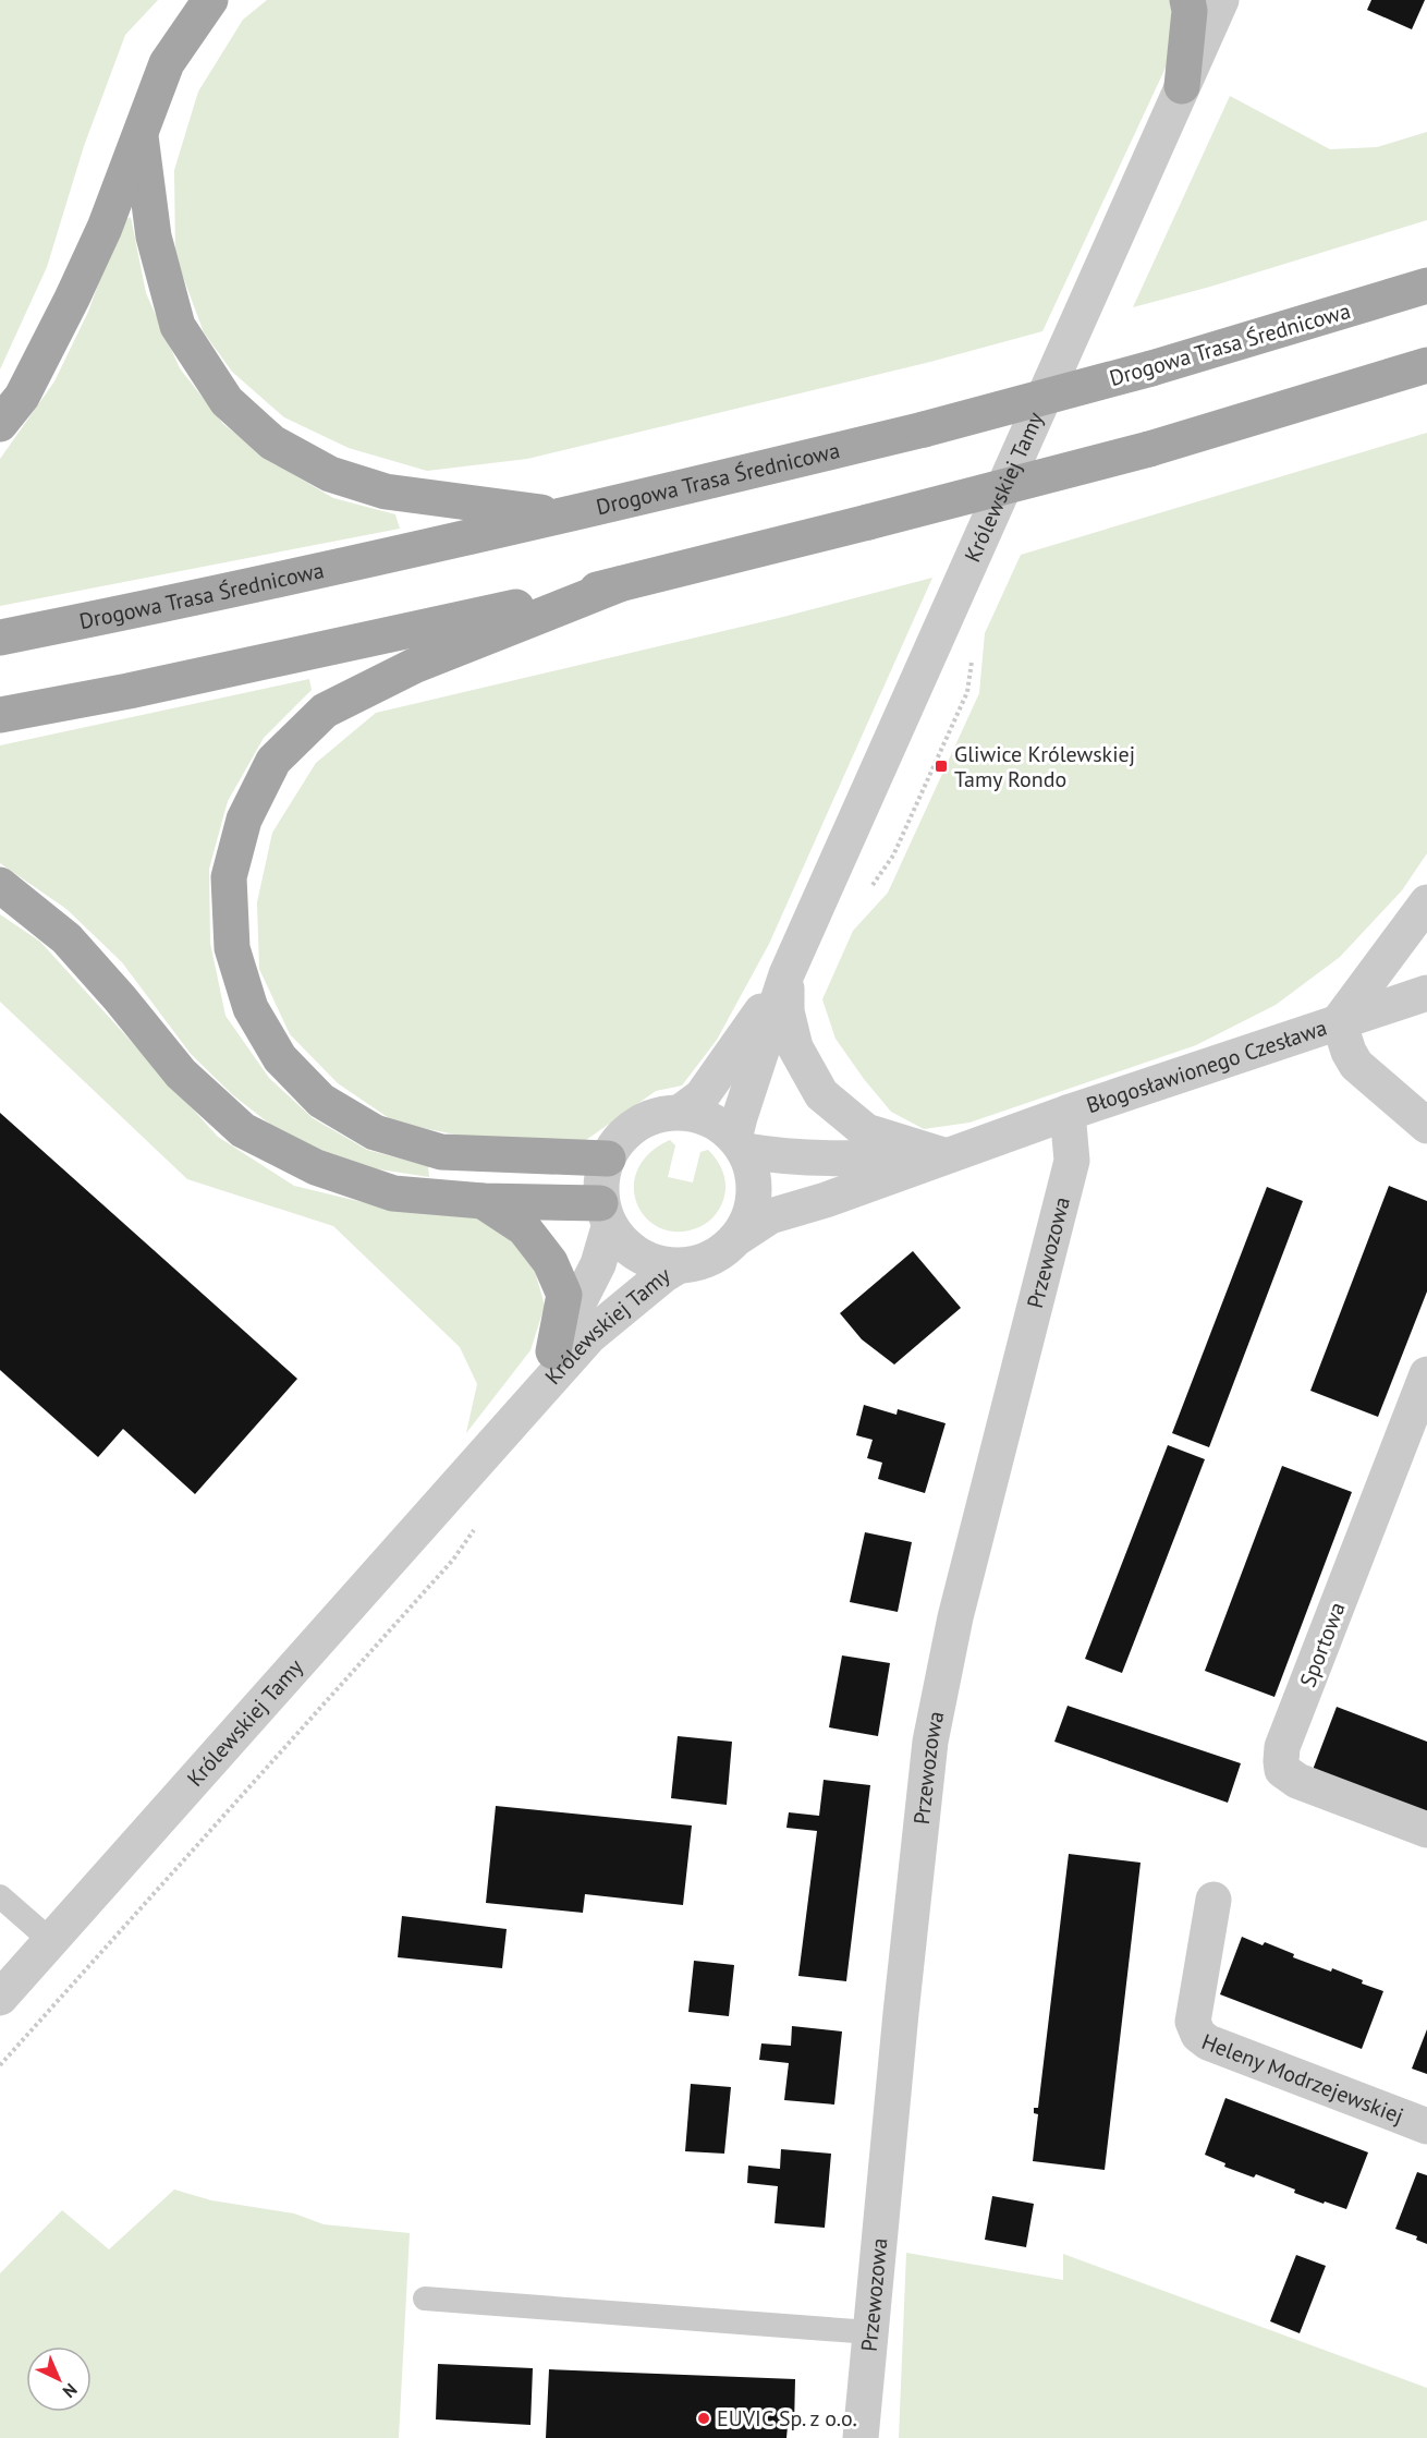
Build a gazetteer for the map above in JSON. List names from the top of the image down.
{
  "streets": {
    "main road": ["Drogowa Trasa Średnicowa"],
    "street": [
      "Królewskiej Tamy",
      "Błogosławionego Czesława",
      "Przewozowa",
      "Sportowa",
      "Heleny Modrzejewskiej"
    ]
  },
  "crossings": [
    ["Błogosławionego Czesława", "Przewozowa"]
  ],
  "places": {
    "transit": ["Gliwice Królewskiej Tamy Rondo"],
    "other": ["EUVIC Sp. z o.o."]
  },
  "north": "bottom right"
}
